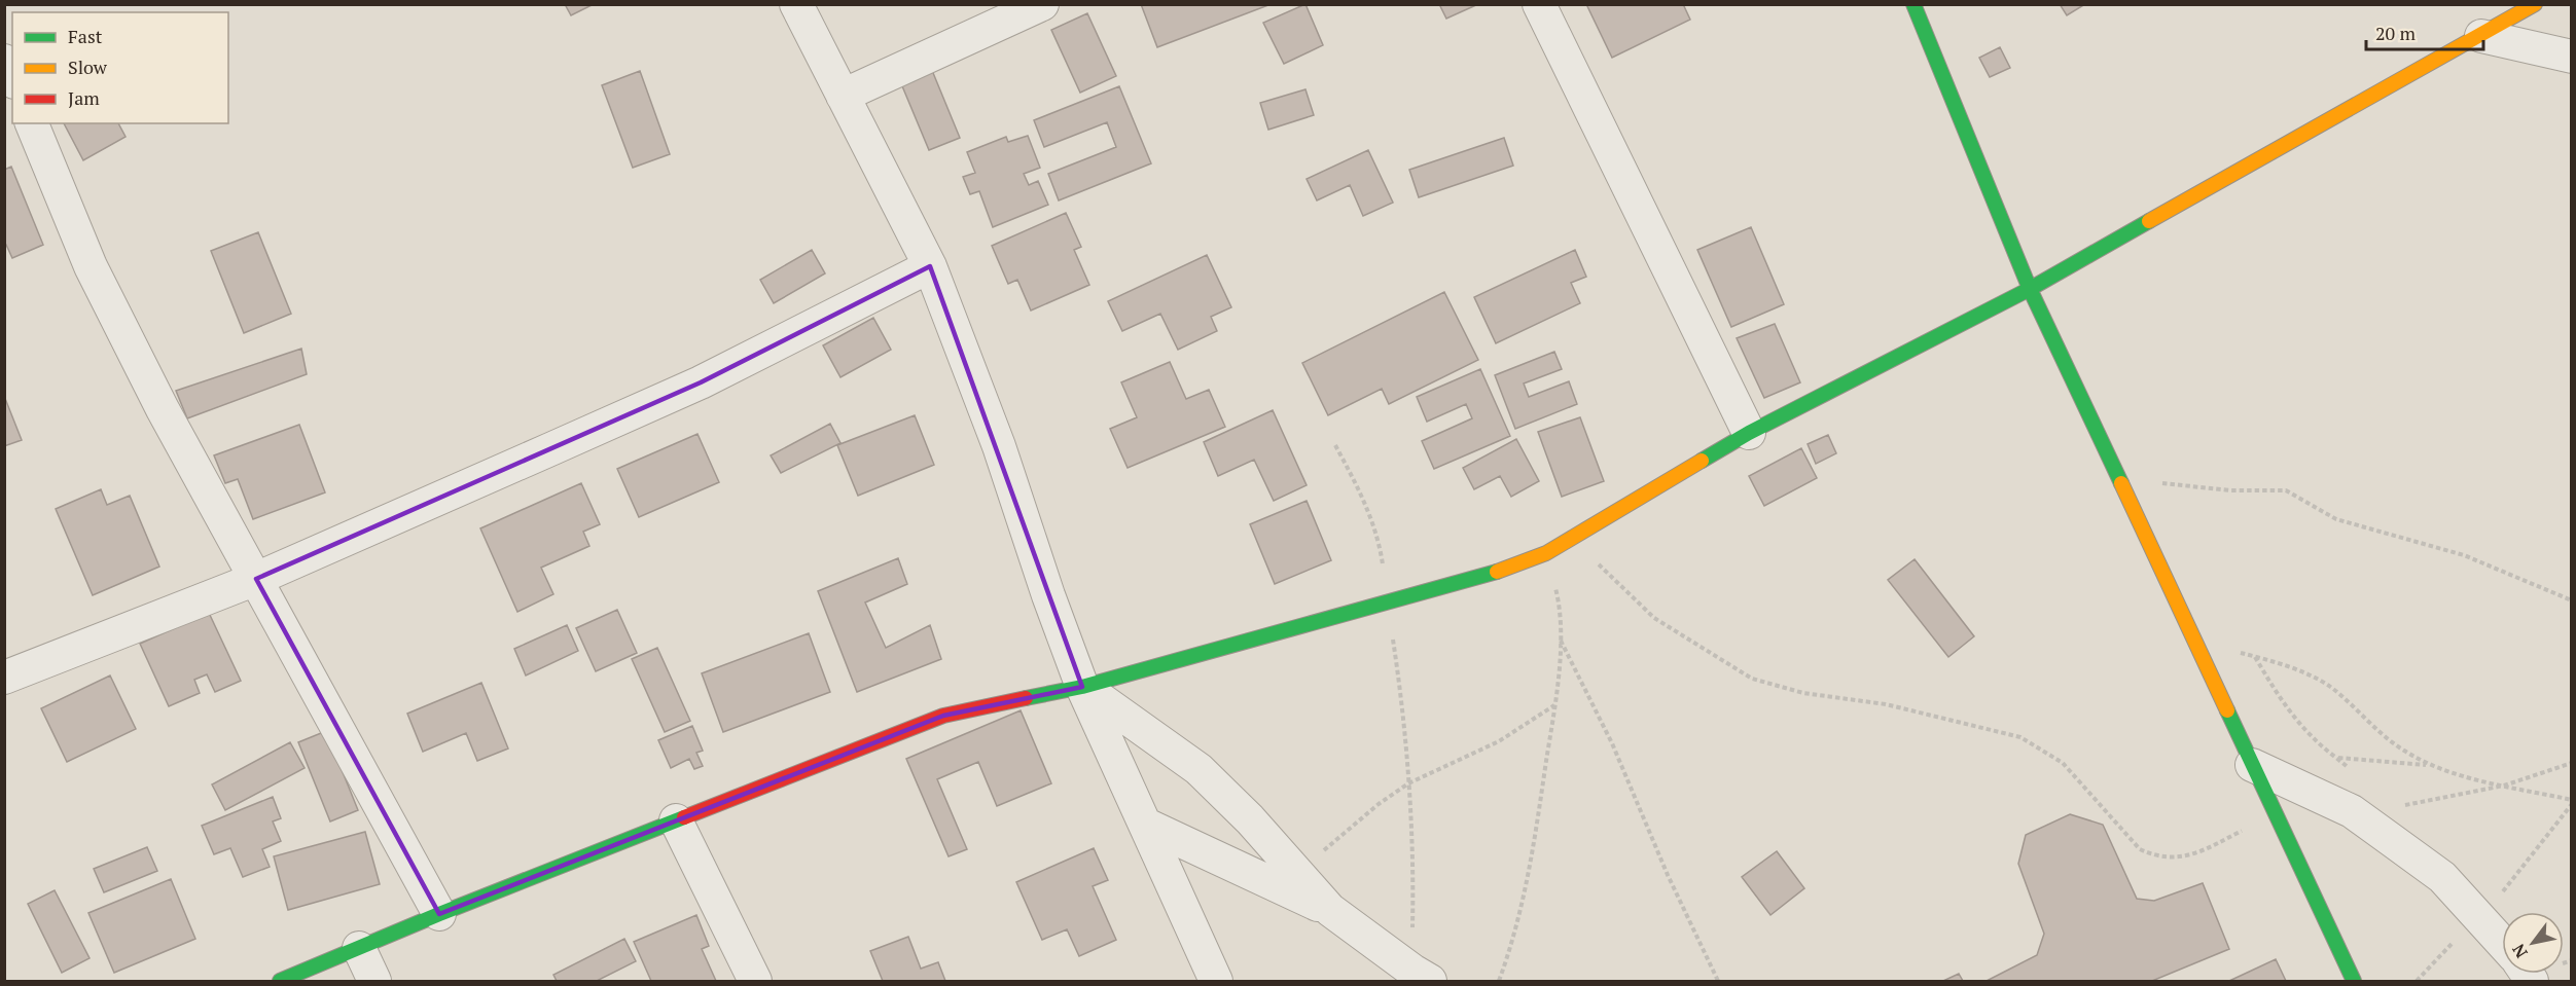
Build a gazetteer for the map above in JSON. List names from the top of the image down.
{
  "legend": ["Fast", "Slow", "Jam"],
  "scale_bar": "20 m",
  "north": "bottom left"
}
